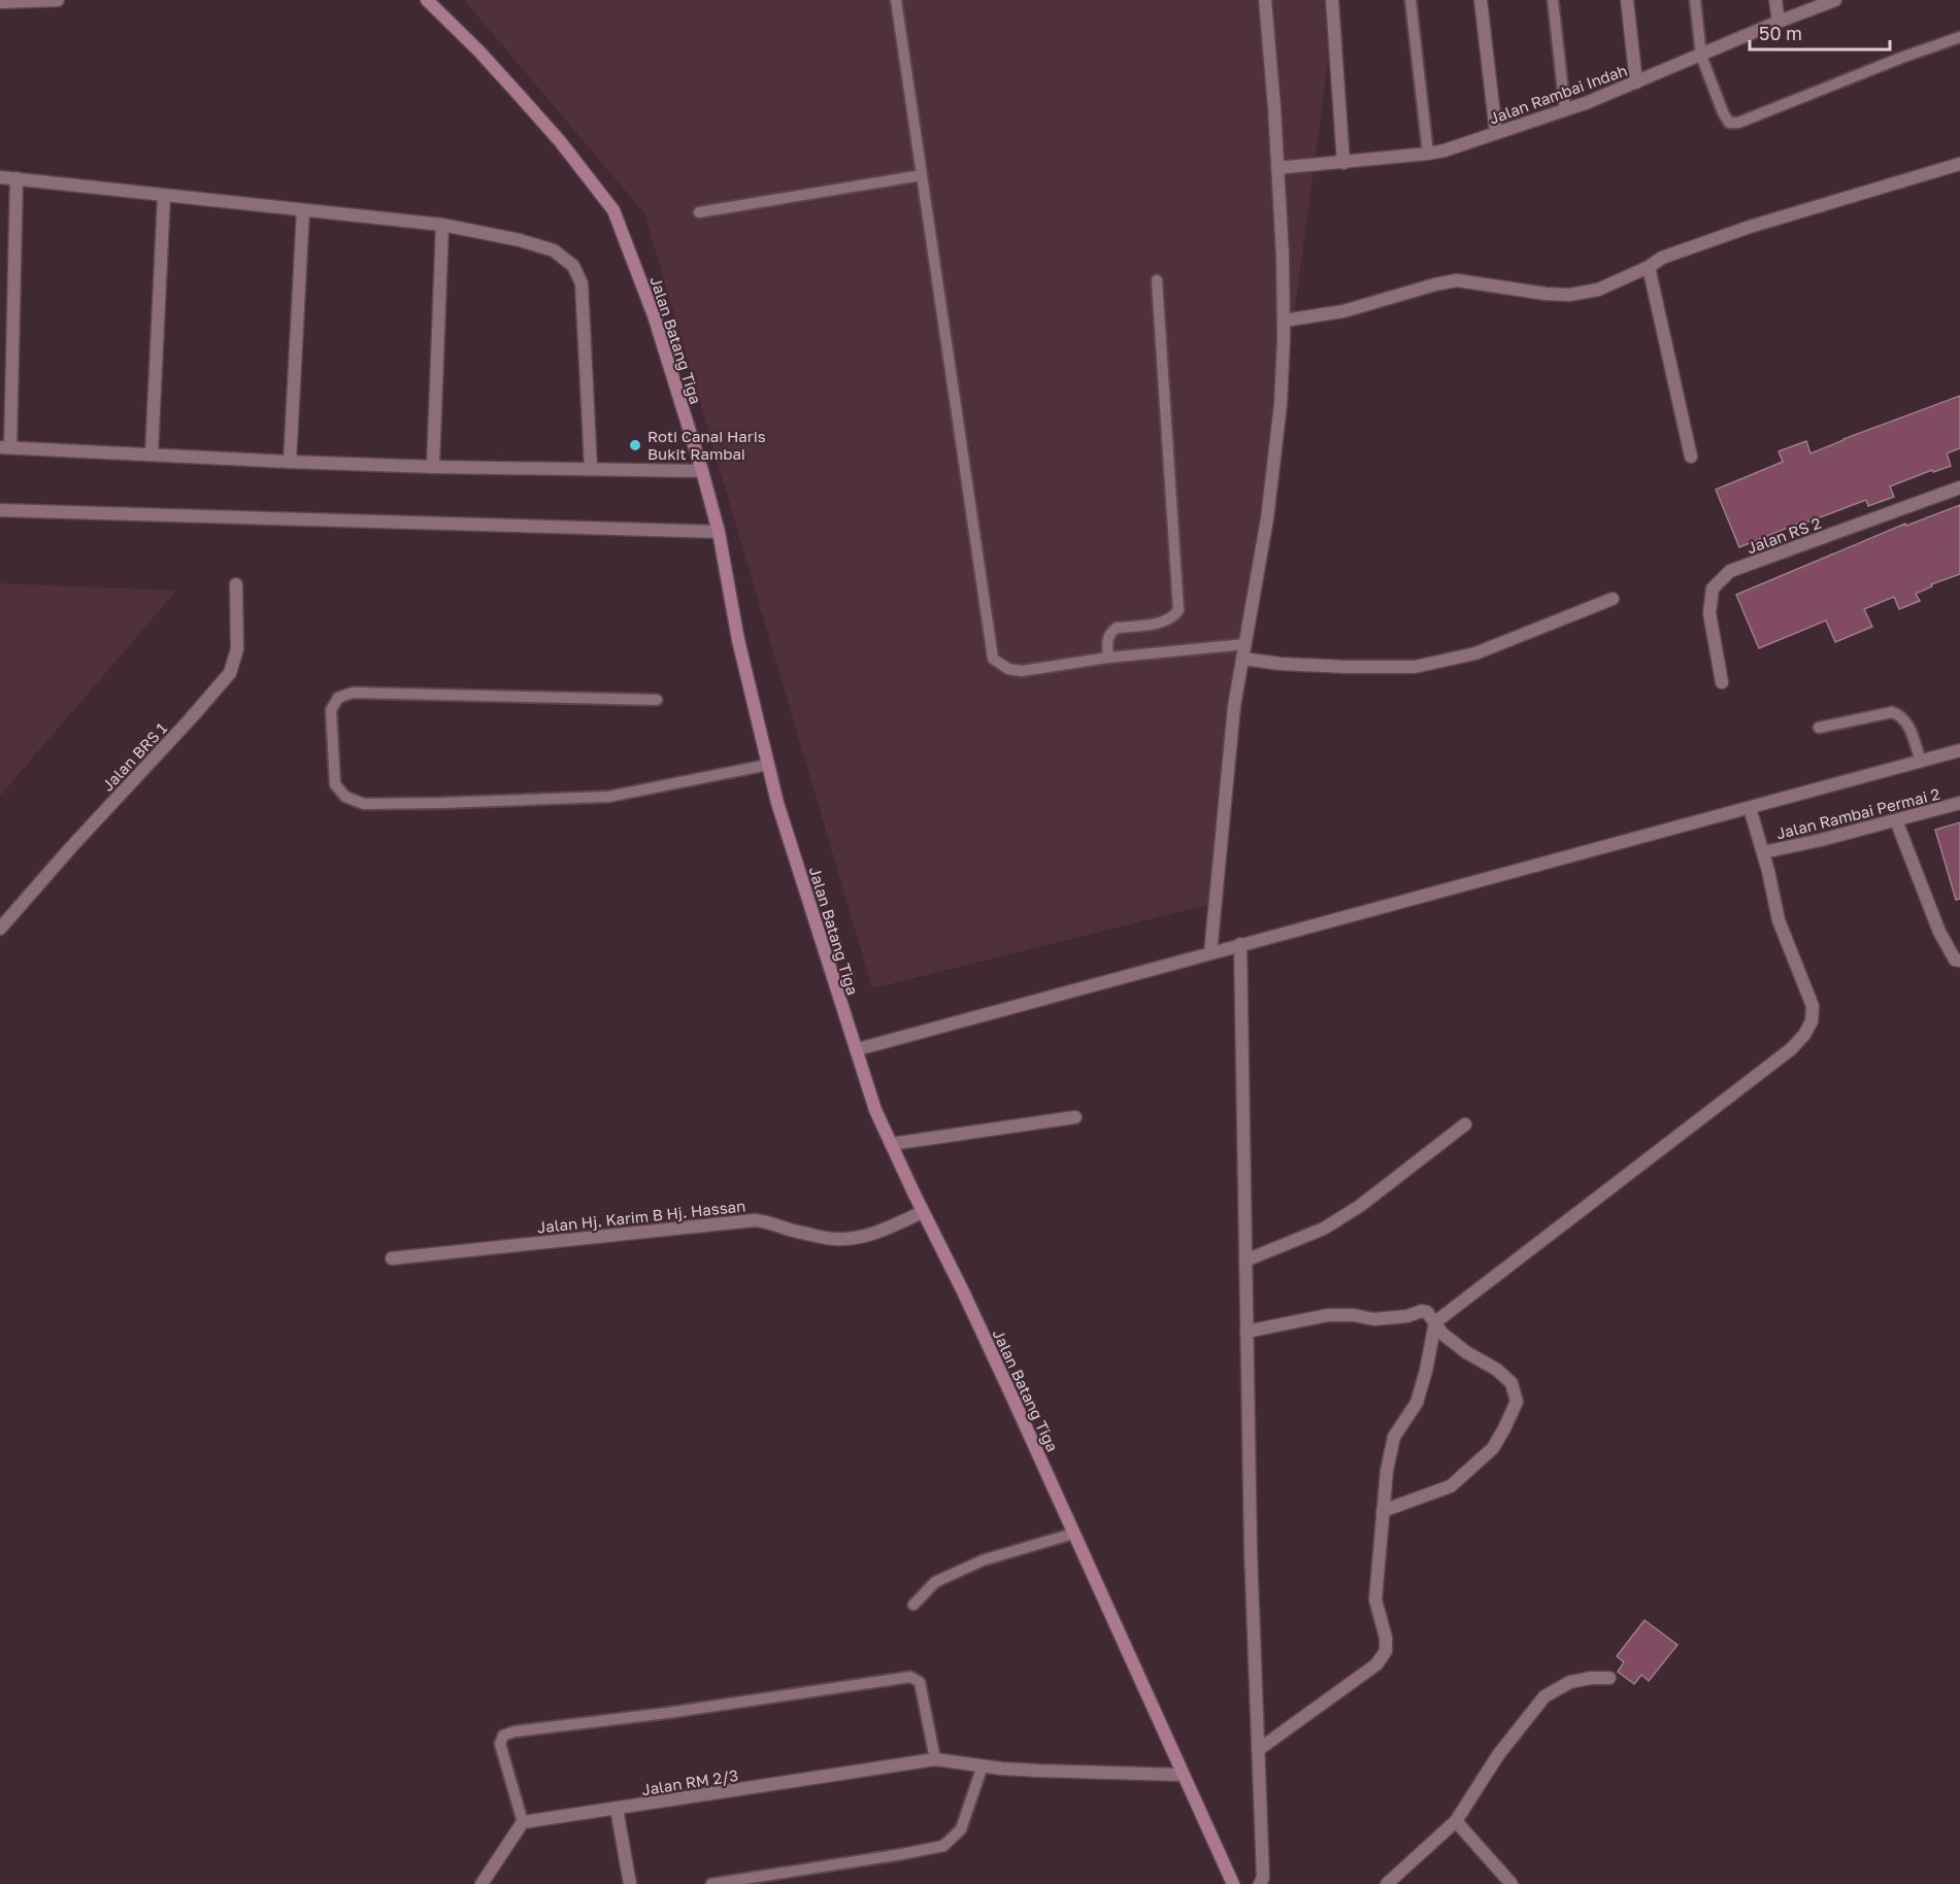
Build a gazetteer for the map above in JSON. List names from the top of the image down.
{
  "streets": {
    "main road": ["Jalan Batang Tiga"],
    "street": [
      "Jalan Rambai Indah",
      "Jalan RS 2",
      "Jalan BRS 1",
      "Jalan Rambai Permai 2",
      "Jalan Hj. Karim B Hj. Hassan",
      "Jalan RM 2/3"
    ]
  },
  "crossings": [
    ["Jalan Batang Tiga", "Jalan Hj. Karim B Hj. Hassan"],
    ["Jalan Batang Tiga", "Jalan RM 2/3"]
  ],
  "places": ["Roti Canai Haris Bukit Rambai"],
  "scale_bar": "50 m"
}
